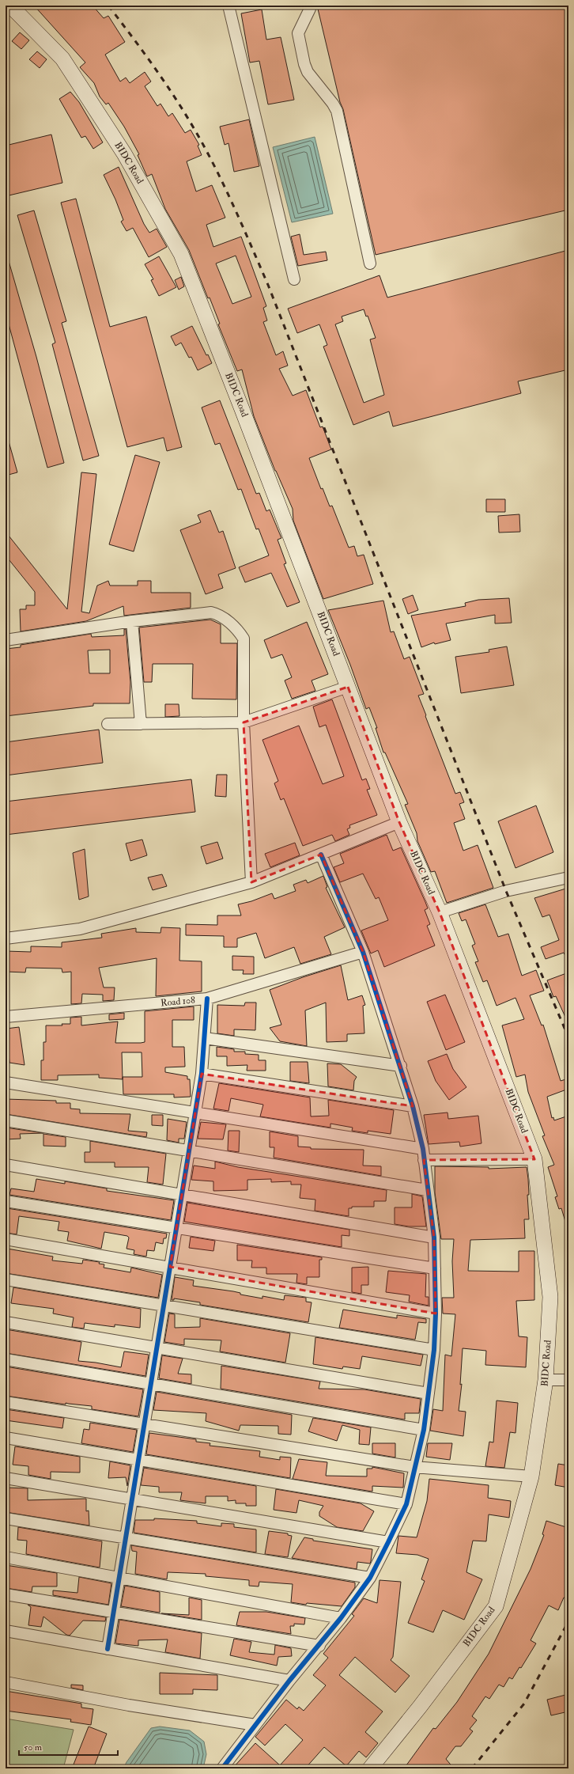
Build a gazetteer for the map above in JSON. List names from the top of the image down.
{
  "streets": {
    "main road": ["BIDC Road"],
    "street": ["Road 108"]
  },
  "scale_bar": "50 m"
}
